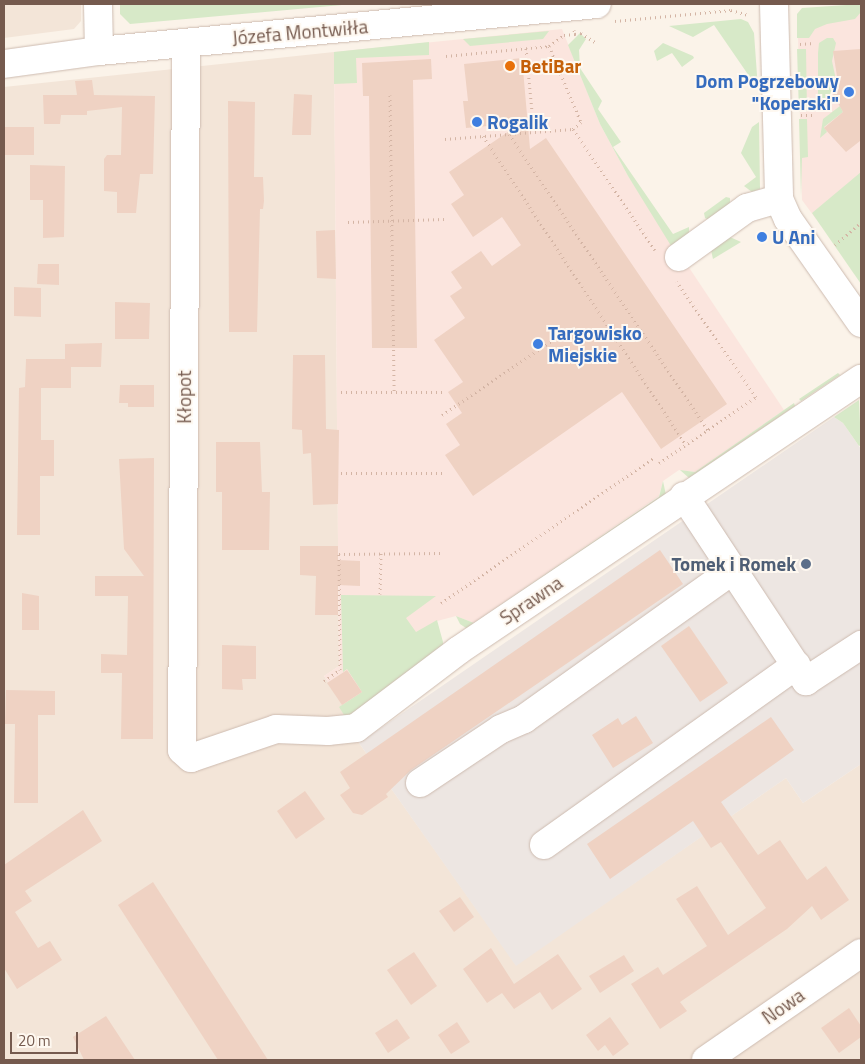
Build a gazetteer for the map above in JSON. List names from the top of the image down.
{
  "streets": {
    "street": [
      "Józefa Montwiłła",
      "Kłopot",
      "Sprawna",
      "Nowa"
    ]
  },
  "crossings": [
    ["Józefa Montwiłła", "Kłopot"],
    ["Kłopot", "Sprawna"]
  ],
  "places": [
    "BetiBar",
    "Dom Pogrzebowy \"Koperski\"",
    "Rogalik",
    "U Ani",
    "Targowisko Miejskie",
    "Tomek i Romek"
  ],
  "scale_bar": "20 m"
}
